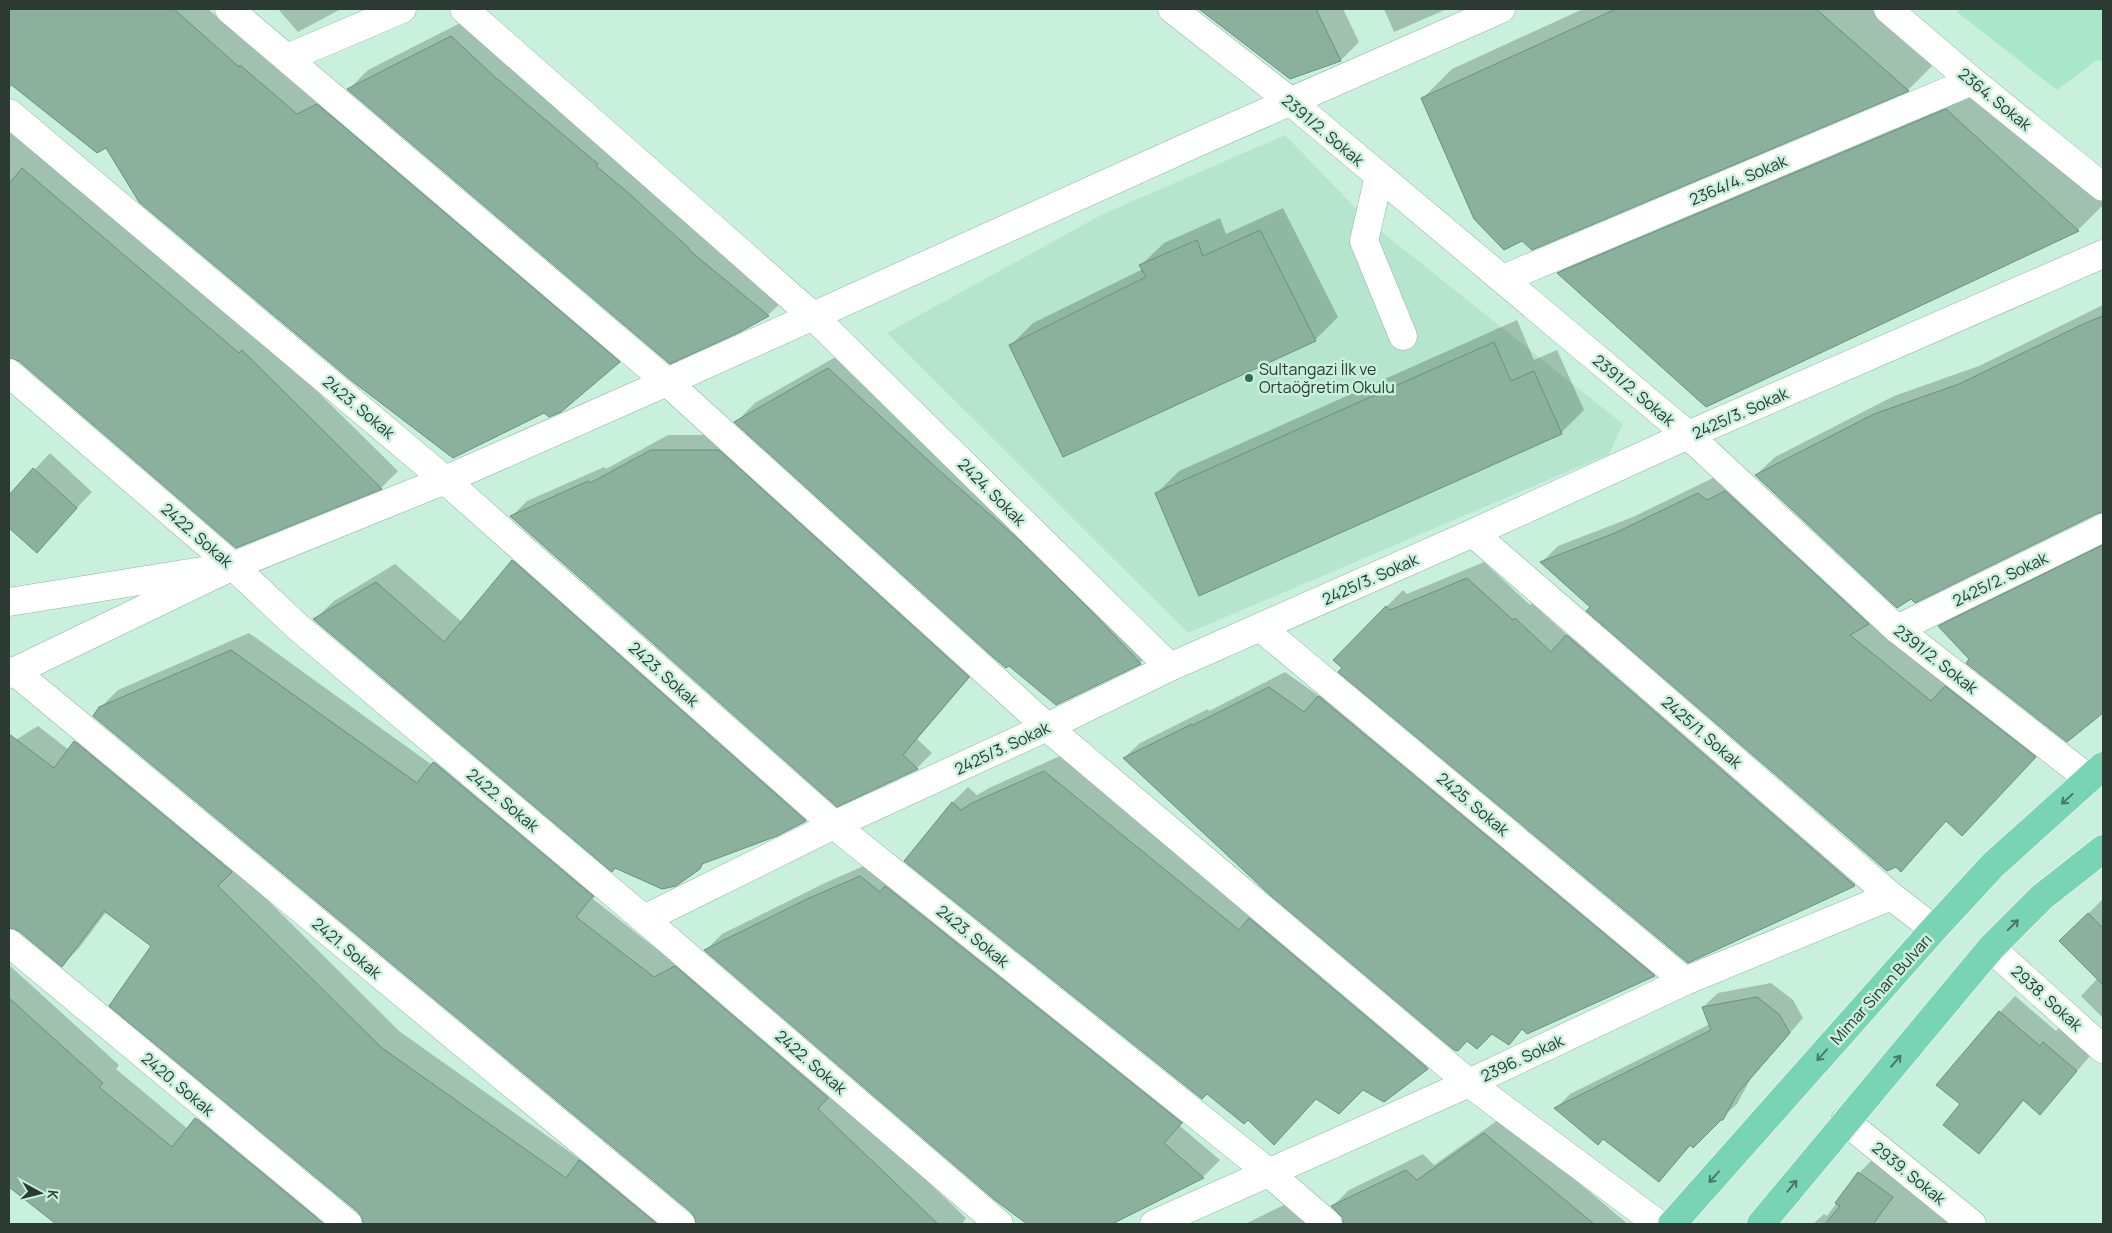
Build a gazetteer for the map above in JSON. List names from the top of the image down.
{
  "streets": {
    "main road": ["Mimar Sinan Bulvarı"],
    "street": [
      "2364. Sokak",
      "2391/2. Sokak",
      "2364/4. Sokak",
      "2423. Sokak",
      "2425/3. Sokak",
      "2424. Sokak",
      "2422. Sokak",
      "2425/2. Sokak",
      "2425/1. Sokak",
      "2425. Sokak",
      "2421. Sokak",
      "2938. Sokak",
      "2396. Sokak",
      "2420. Sokak",
      "2939. Sokak"
    ]
  },
  "crossings": [
    ["2364. Sokak", "2364/4. Sokak"],
    ["2391/2. Sokak", "2364/4. Sokak"],
    ["2391/2. Sokak", "2425/3. Sokak"],
    ["2391/2. Sokak", "2425/2. Sokak"],
    ["2391/2. Sokak", "Mimar Sinan Bulvarı"],
    ["2423. Sokak", "2425/3. Sokak"],
    ["2423. Sokak", "2396. Sokak"],
    ["2425/3. Sokak", "2424. Sokak"],
    ["2425/3. Sokak", "2422. Sokak"],
    ["2425/3. Sokak", "2425/1. Sokak"],
    ["2425/3. Sokak", "2425. Sokak"],
    ["2425/1. Sokak", "Mimar Sinan Bulvarı"],
    ["2425/1. Sokak", "2396. Sokak"],
    ["2425. Sokak", "2396. Sokak"]
  ],
  "places": ["Sultangazi İlk ve Ortaöğretim Okulu"],
  "north": "right"
}
